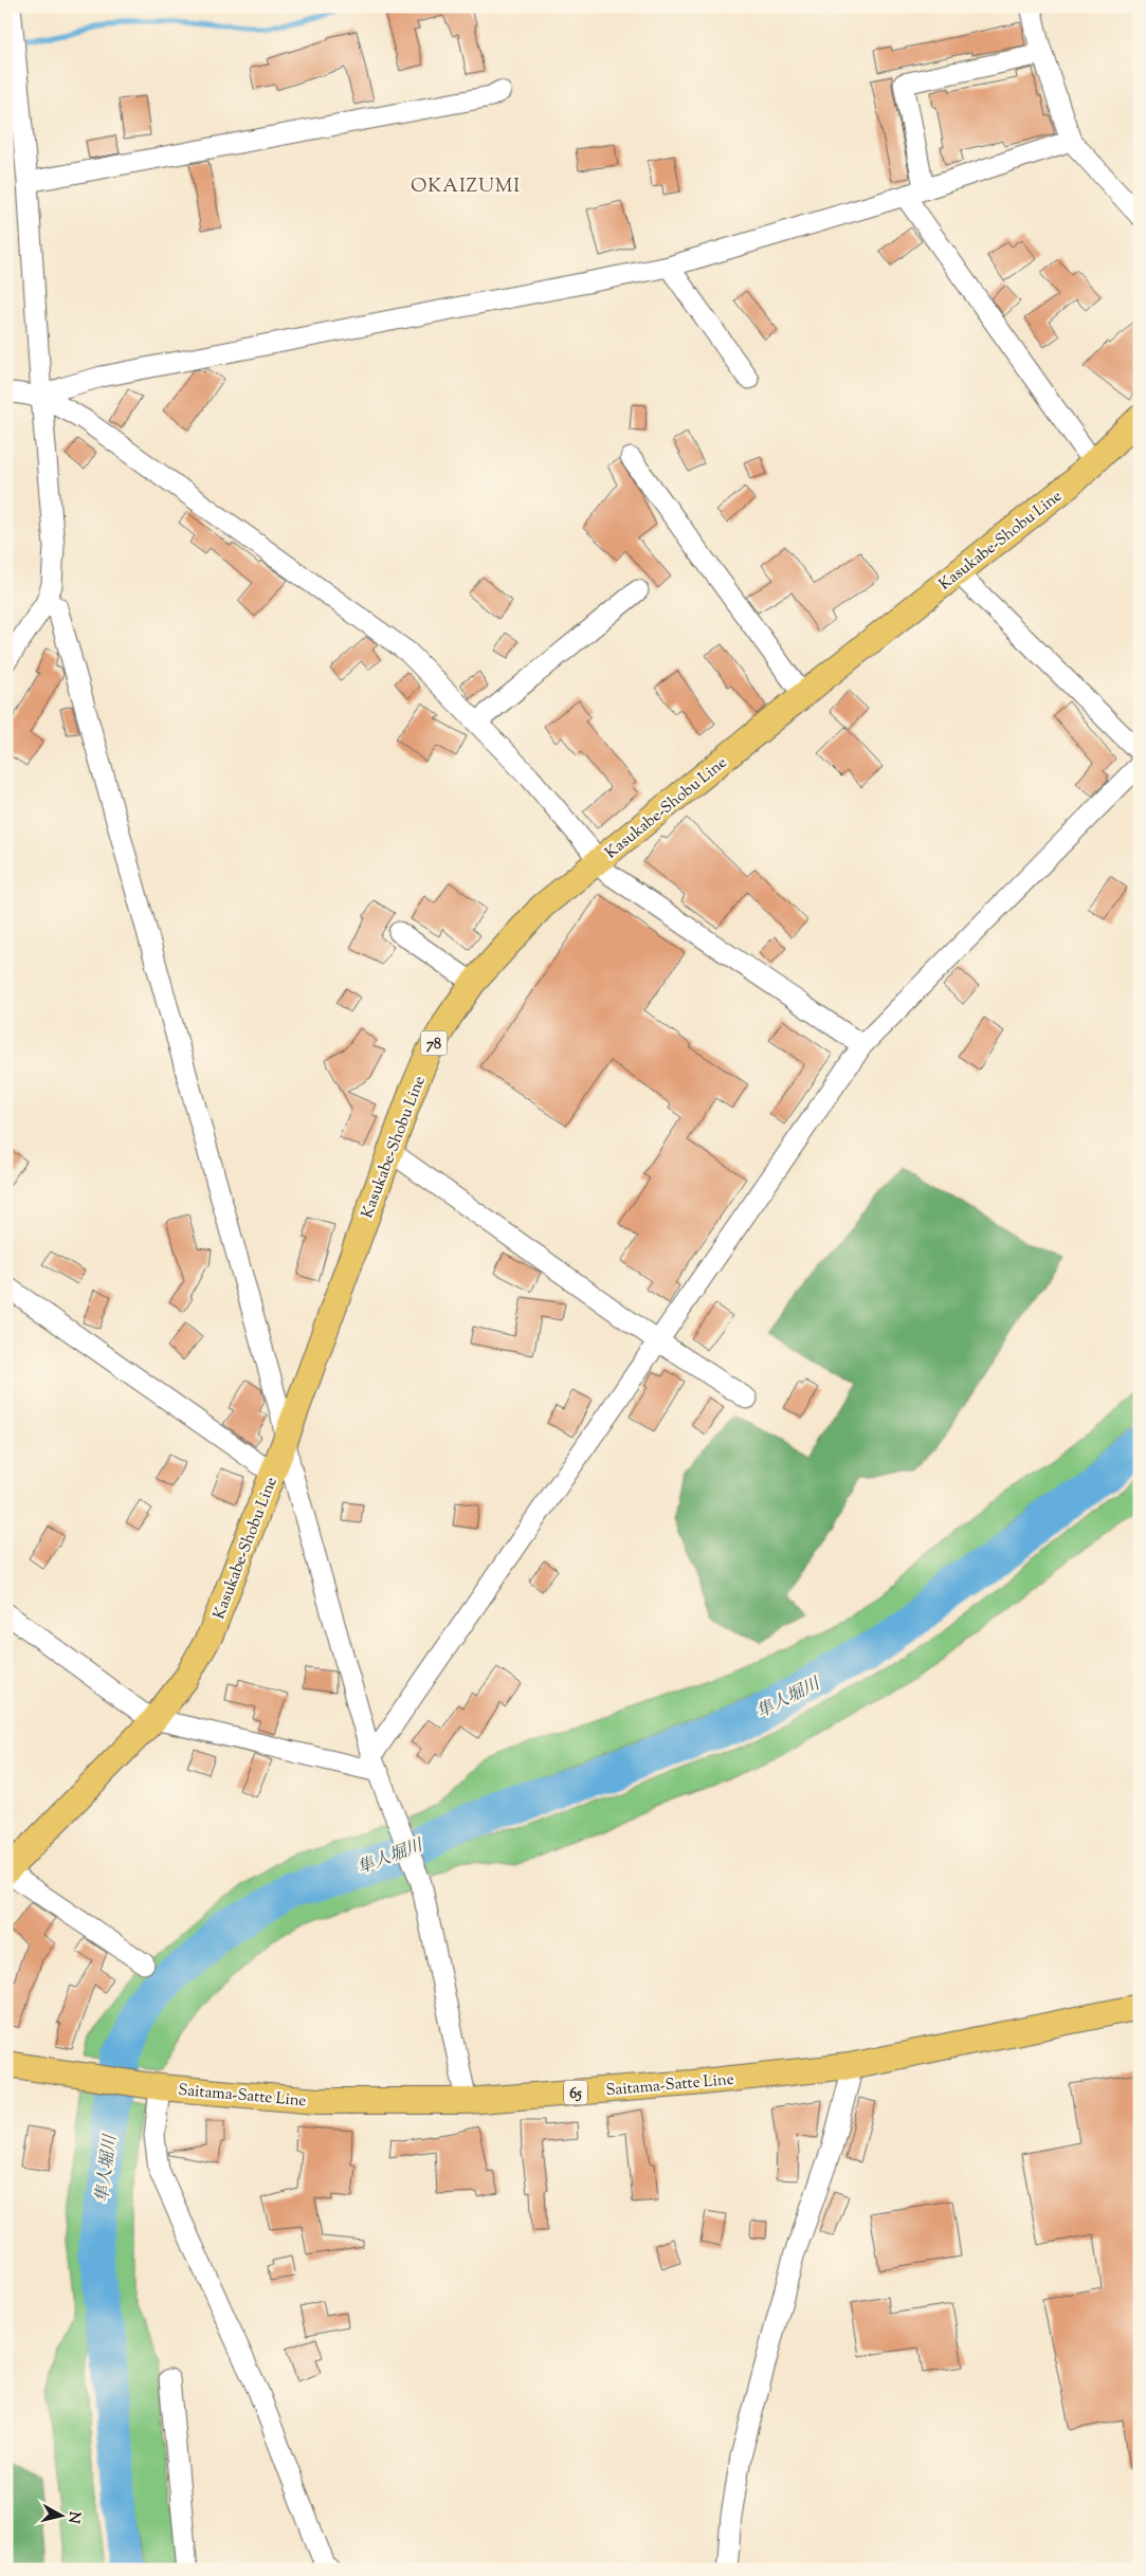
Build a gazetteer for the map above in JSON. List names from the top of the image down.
{
  "streets": {
    "main road": [
      "Kasukabe-Shobu Line",
      "78",
      "Saitama-Satte Line",
      "65"
    ]
  },
  "districts": ["OKAIZUMI"],
  "water": ["隼人堀川"],
  "north": "right"
}
